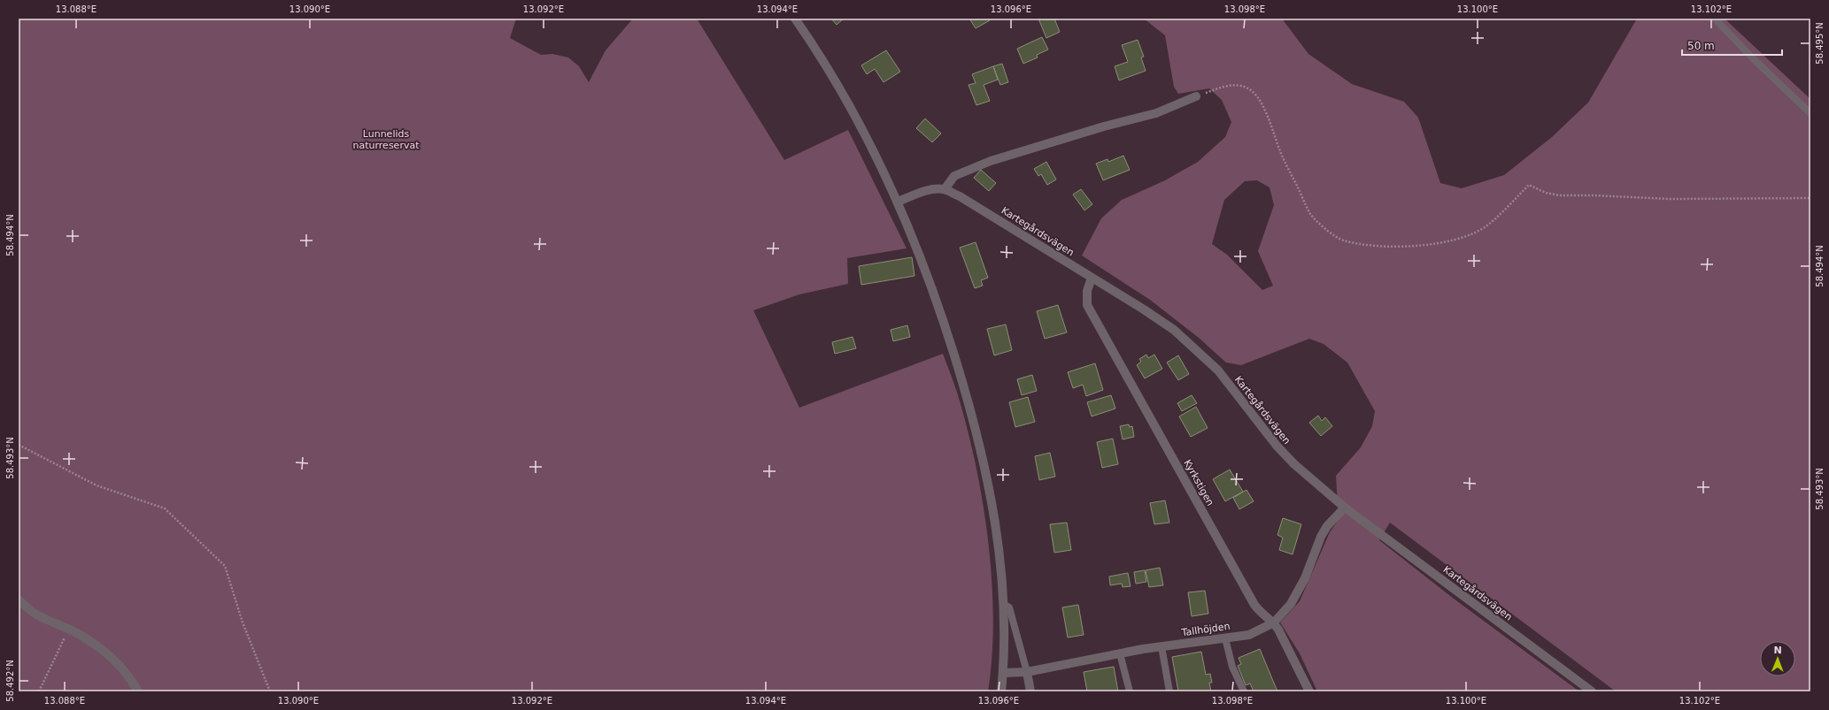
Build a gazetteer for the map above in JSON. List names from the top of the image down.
{
  "streets": {
    "street": ["Kartegårdsvägen", "Kyrkstigen", "Tallhöjden"]
  },
  "crossings": [
    ["Kartegårdsvägen", "Kyrkstigen"],
    ["Kartegårdsvägen", "Tallhöjden"],
    ["Kyrkstigen", "Tallhöjden"]
  ],
  "parks": ["Lunnelids naturreservat"],
  "scale_bar": "50 m",
  "north": "top",
  "coordinates": [
    "13.088°E",
    "13.090°E",
    "13.092°E",
    "13.094°E",
    "13.096°E",
    "13.098°E",
    "13.100°E",
    "13.102°E",
    "58.495°N",
    "58.494°N",
    "58.493°N",
    "58.492°N"
  ]
}
